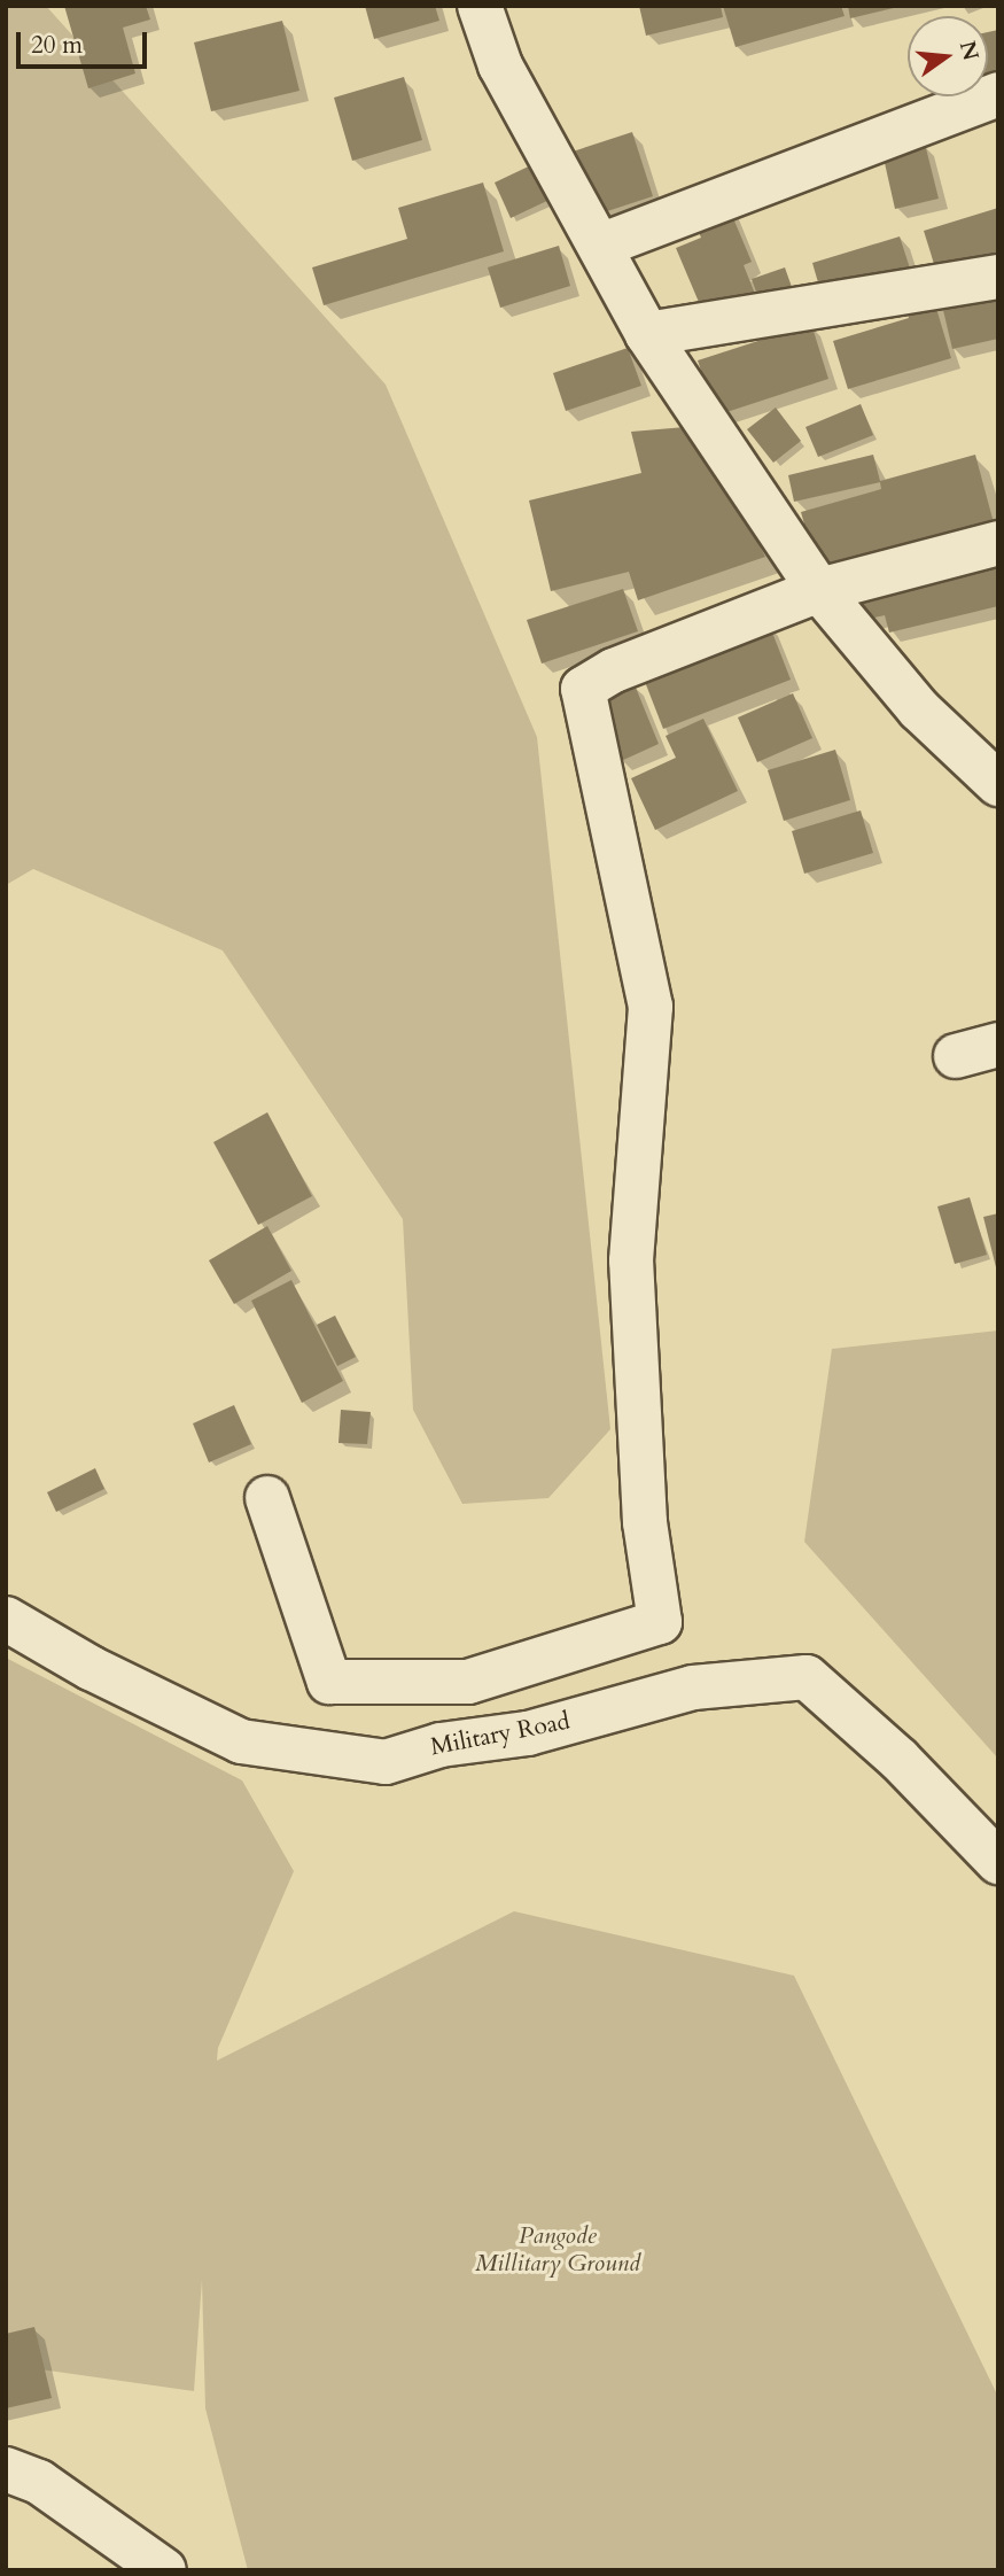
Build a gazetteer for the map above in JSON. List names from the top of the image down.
{
  "streets": {
    "street": ["Military Road"]
  },
  "parks": ["Pangode Millitary Ground"],
  "scale_bar": "20 m",
  "north": "right"
}
